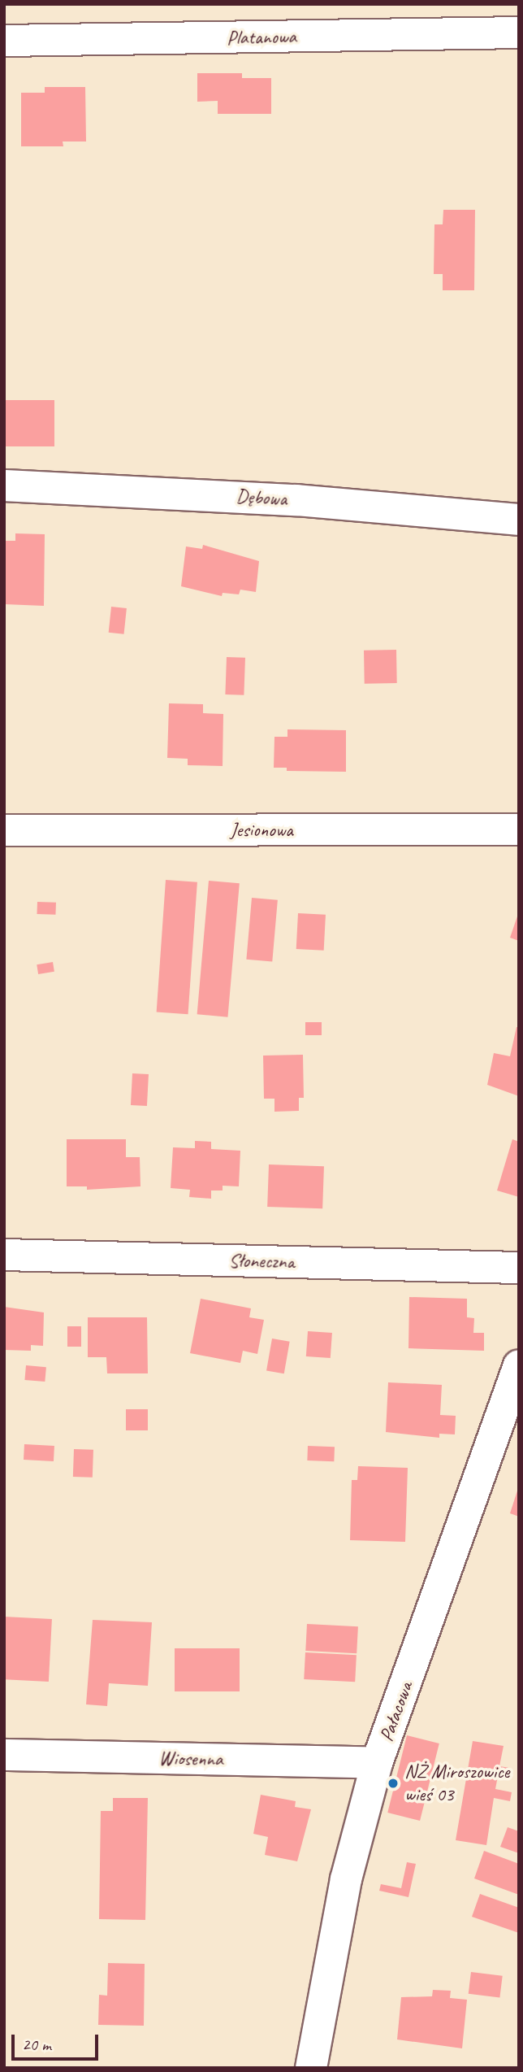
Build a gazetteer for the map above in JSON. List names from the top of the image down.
{
  "streets": {
    "street": [
      "Platanowa",
      "Dębowa",
      "Jesionowa",
      "Słoneczna",
      "Pałacowa",
      "Wiosenna"
    ]
  },
  "crossings": [
    ["Pałacowa", "Wiosenna"]
  ],
  "places": ["NŻ Miroszowice wieś 03"],
  "scale_bar": "20 m"
}
